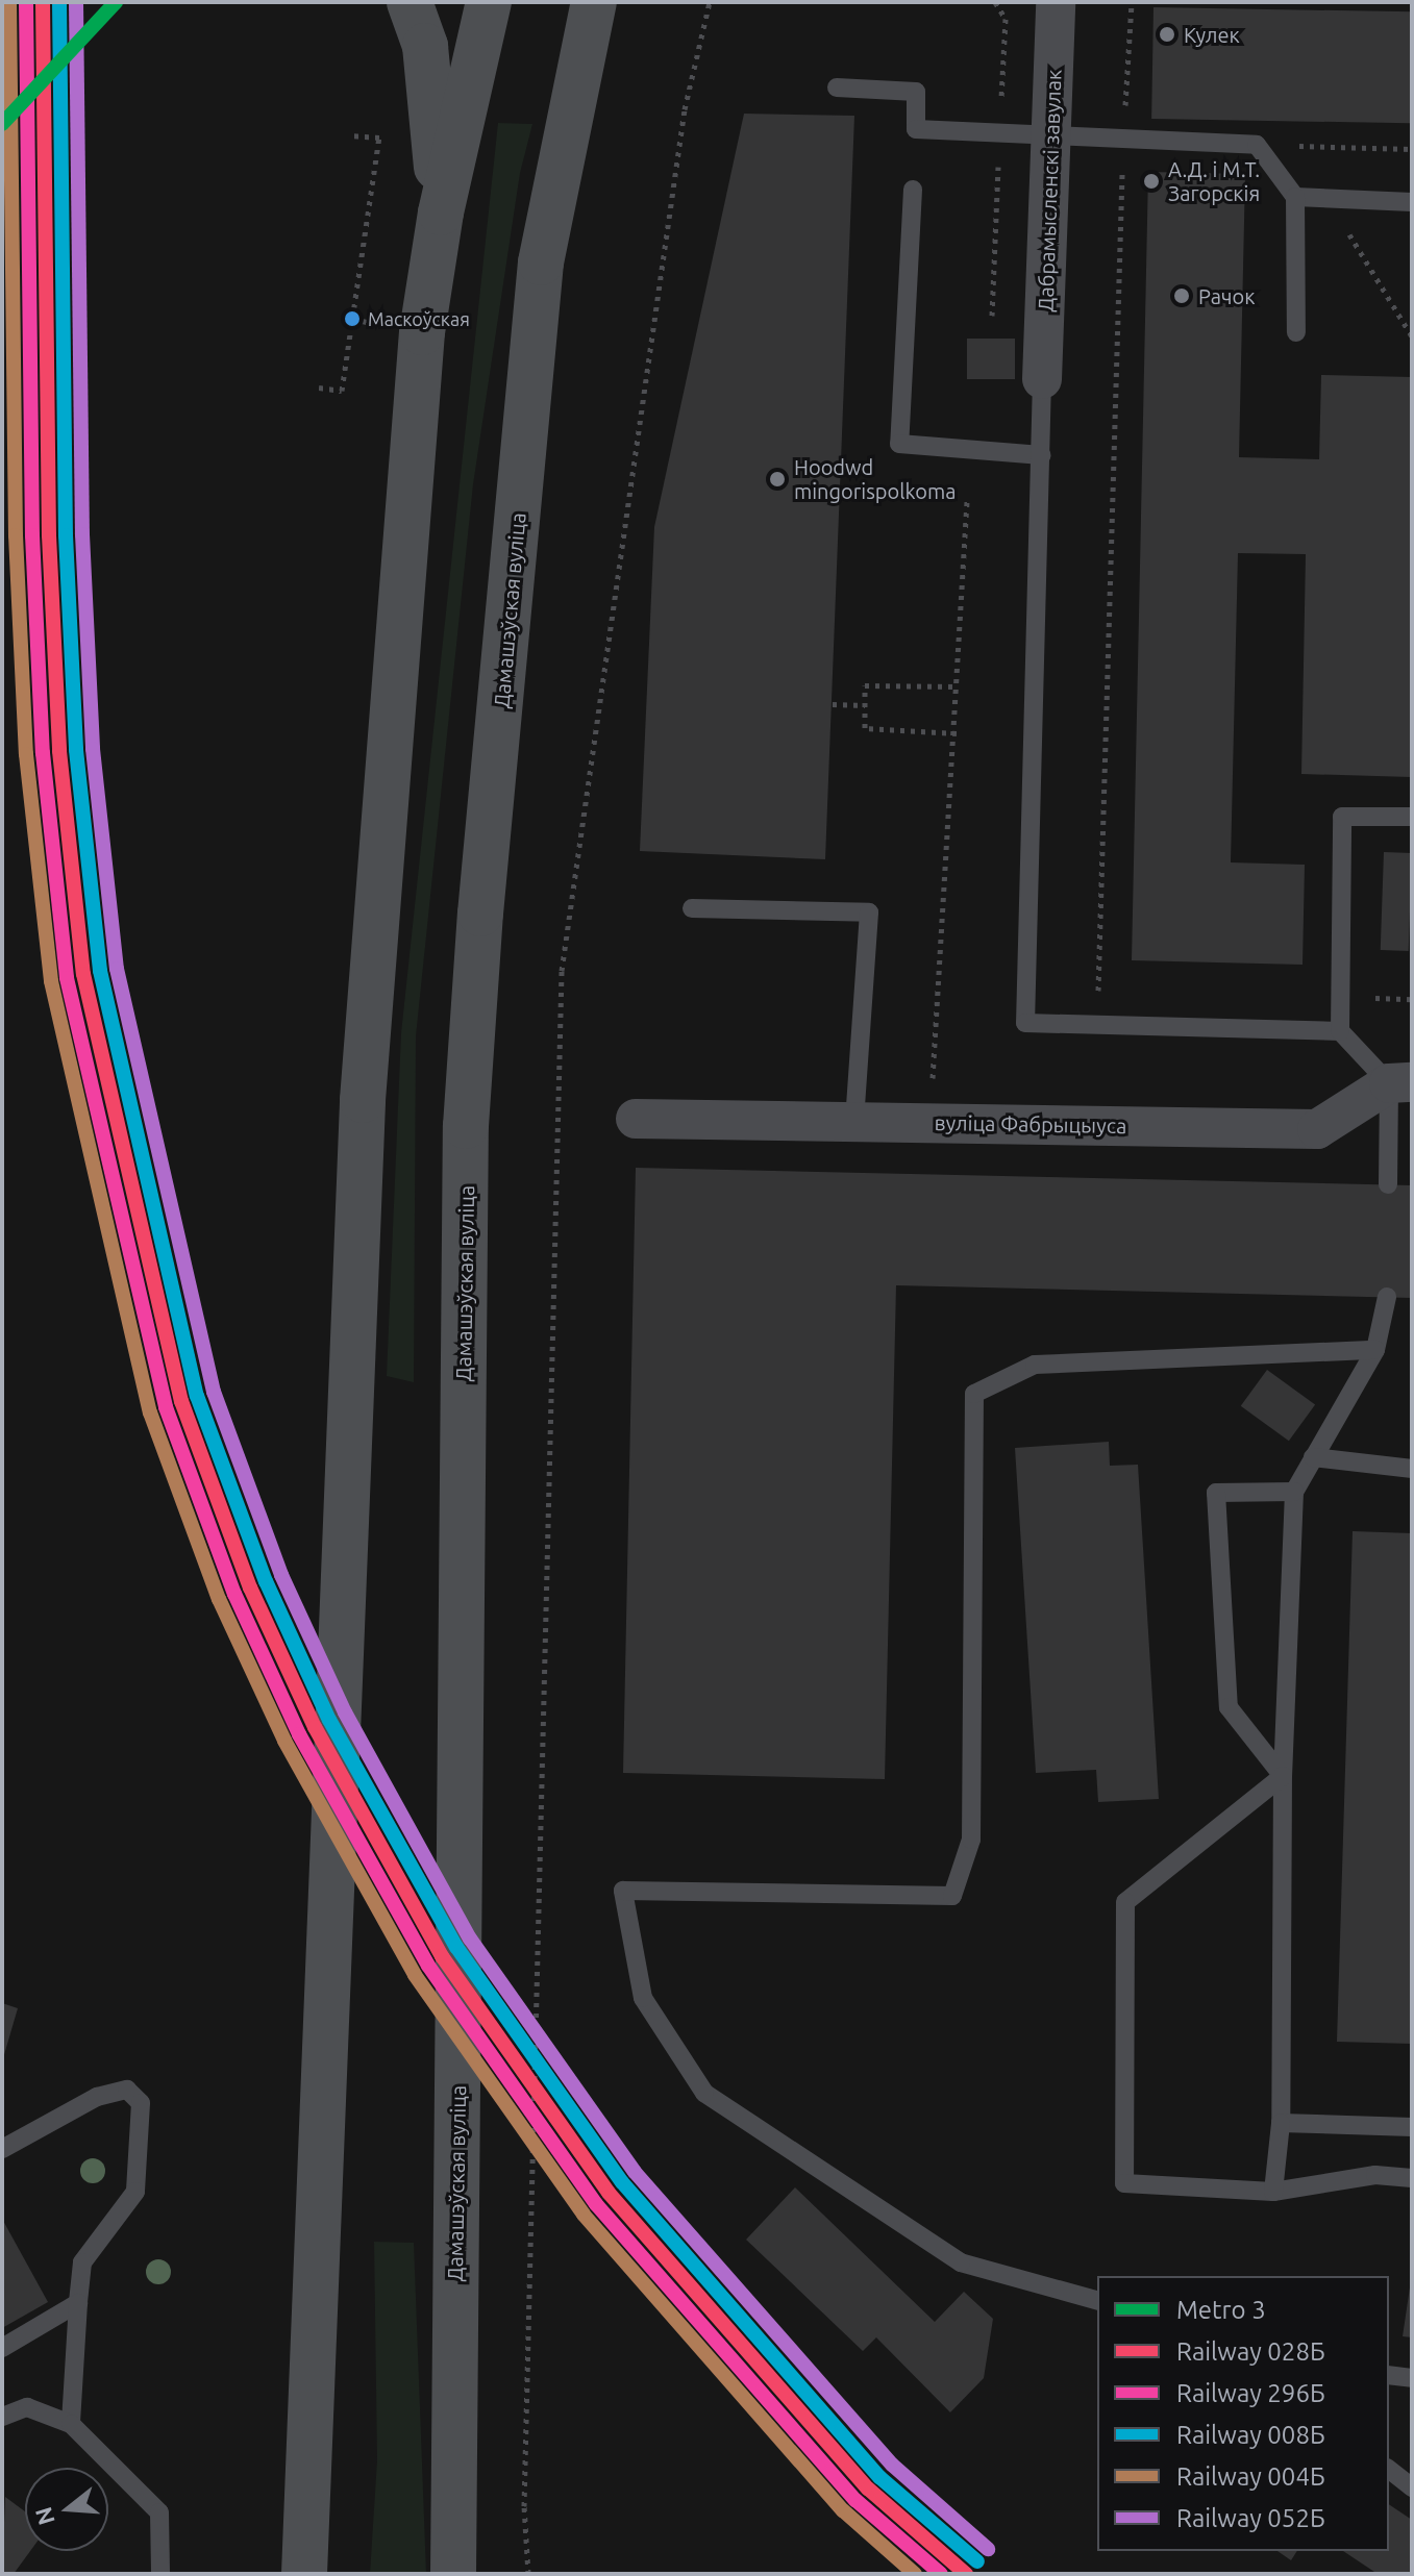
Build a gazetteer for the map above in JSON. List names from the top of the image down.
{
  "streets": {
    "main road": ["Дамашэўская вуліца"],
    "street": ["Дабрамысленскі завулак", "вуліца Фабрыцыуса"]
  },
  "places": [
    "Кулек",
    "А.Д. і М.Т. Загорскія",
    "Рачок",
    "Маскоўская",
    "Hoodwd mingorispolkoma"
  ],
  "lines": [
    "metro line 3",
    "rail line 028Б",
    "rail line 296Б",
    "rail line 008Б",
    "rail line 004Б",
    "rail line 052Б"
  ],
  "legend": [
    "Metro 3",
    "Railway 028Б",
    "Railway 296Б",
    "Railway 008Б",
    "Railway 004Б",
    "Railway 052Б"
  ],
  "north": "left"
}
